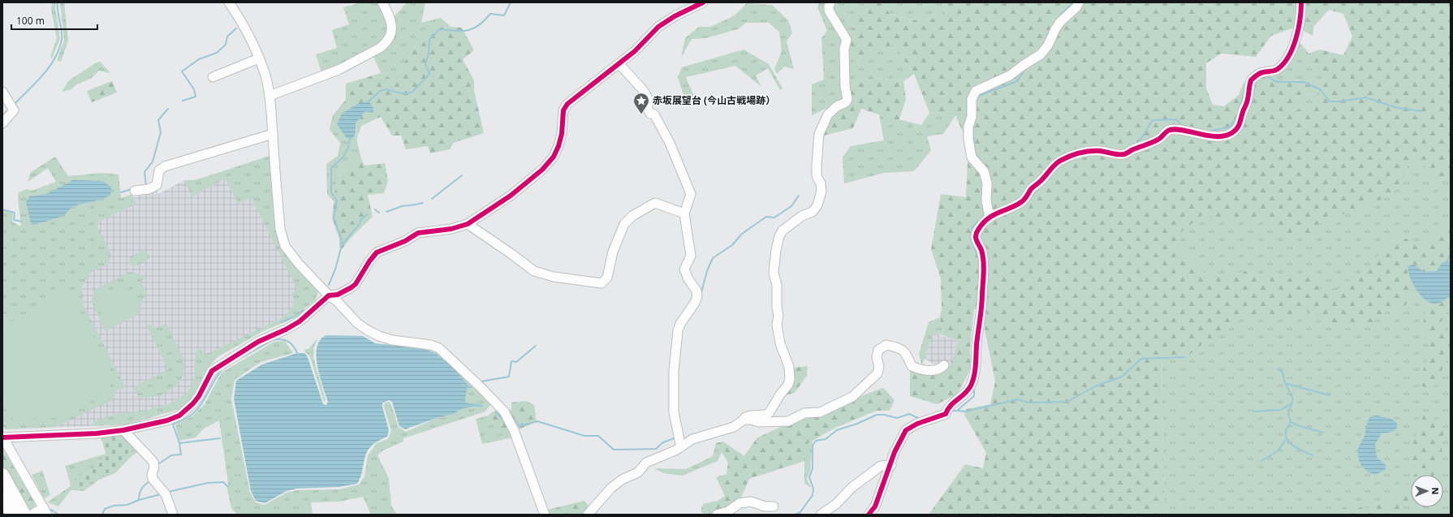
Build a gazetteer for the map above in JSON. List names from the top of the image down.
{
  "places": {
    "place": ["赤坂展望台 (今山古戦場跡）"]
  },
  "scale_bar": "100 m",
  "north": "right"
}
